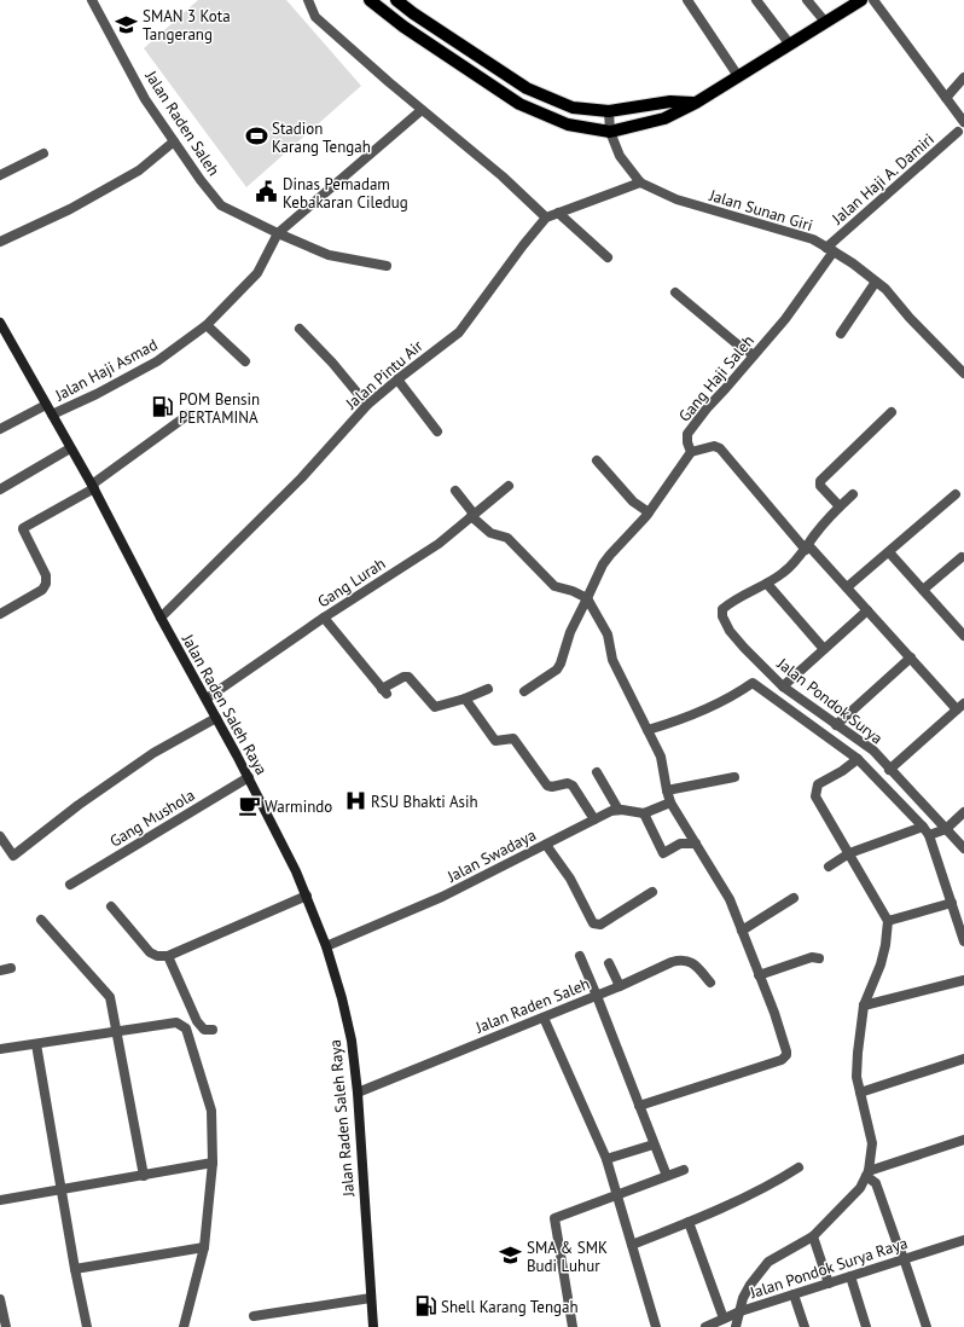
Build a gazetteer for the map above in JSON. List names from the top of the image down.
{
  "streets": {
    "main road": ["Jalan Raden Saleh Raya"],
    "street": [
      "Jalan Raden Saleh",
      "Jalan Haji A. Damiri",
      "Jalan Sunan Giri",
      "Jalan Haji Asmad",
      "Jalan Pintu Air",
      "Gang Haji Saleh",
      "Gang Lurah",
      "Jalan Pondok Surya",
      "Gang Mushola",
      "Jalan Swadaya",
      "Jalan Pondok Surya Raya"
    ]
  },
  "crossings": [
    ["Jalan Raden Saleh", "Jalan Haji Asmad"],
    ["Jalan Raden Saleh", "Jalan Raden Saleh Raya"],
    ["Jalan Haji A. Damiri", "Jalan Sunan Giri"],
    ["Jalan Haji A. Damiri", "Gang Haji Saleh"],
    ["Jalan Sunan Giri", "Jalan Pintu Air"],
    ["Jalan Sunan Giri", "Gang Haji Saleh"],
    ["Jalan Haji Asmad", "Jalan Raden Saleh Raya"],
    ["Jalan Pintu Air", "Jalan Raden Saleh Raya"],
    ["Gang Lurah", "Jalan Raden Saleh Raya"],
    ["Jalan Raden Saleh Raya", "Gang Mushola"],
    ["Jalan Raden Saleh Raya", "Jalan Swadaya"]
  ],
  "places": {
    "school or university": ["SMAN 3 Kota Tangerang", "SMA & SMK Budi Luhur"],
    "sports": ["Stadion Karang Tengah"],
    "public building": ["Dinas Pemadam Kebakaran Ciledug"],
    "fuel station": ["POM Bensin PERTAMINA", "Shell Karang Tengah"],
    "hospital": ["RSU Bhakti Asih"],
    "cafe": ["Warmindo"]
  }
}
